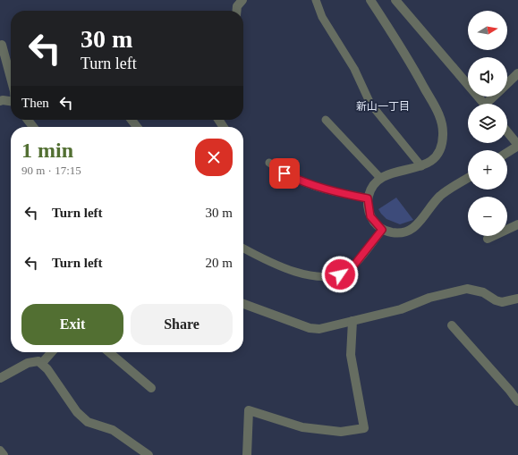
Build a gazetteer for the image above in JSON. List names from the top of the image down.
{
  "districts": ["新山一丁目"],
  "north": "right",
  "page": {
    "map_buttons": ["+", "−"],
    "turn": ["30 m", "Turn left"],
    "then": "Then",
    "heading": ["1 min", "90 m · 17:15"],
    "list": [
      {
        "name": "Turn left",
        "value": "30 m"
      },
      {
        "name": "Turn left",
        "value": "20 m"
      }
    ],
    "buttons": ["Exit", "Share"]
  }
}
